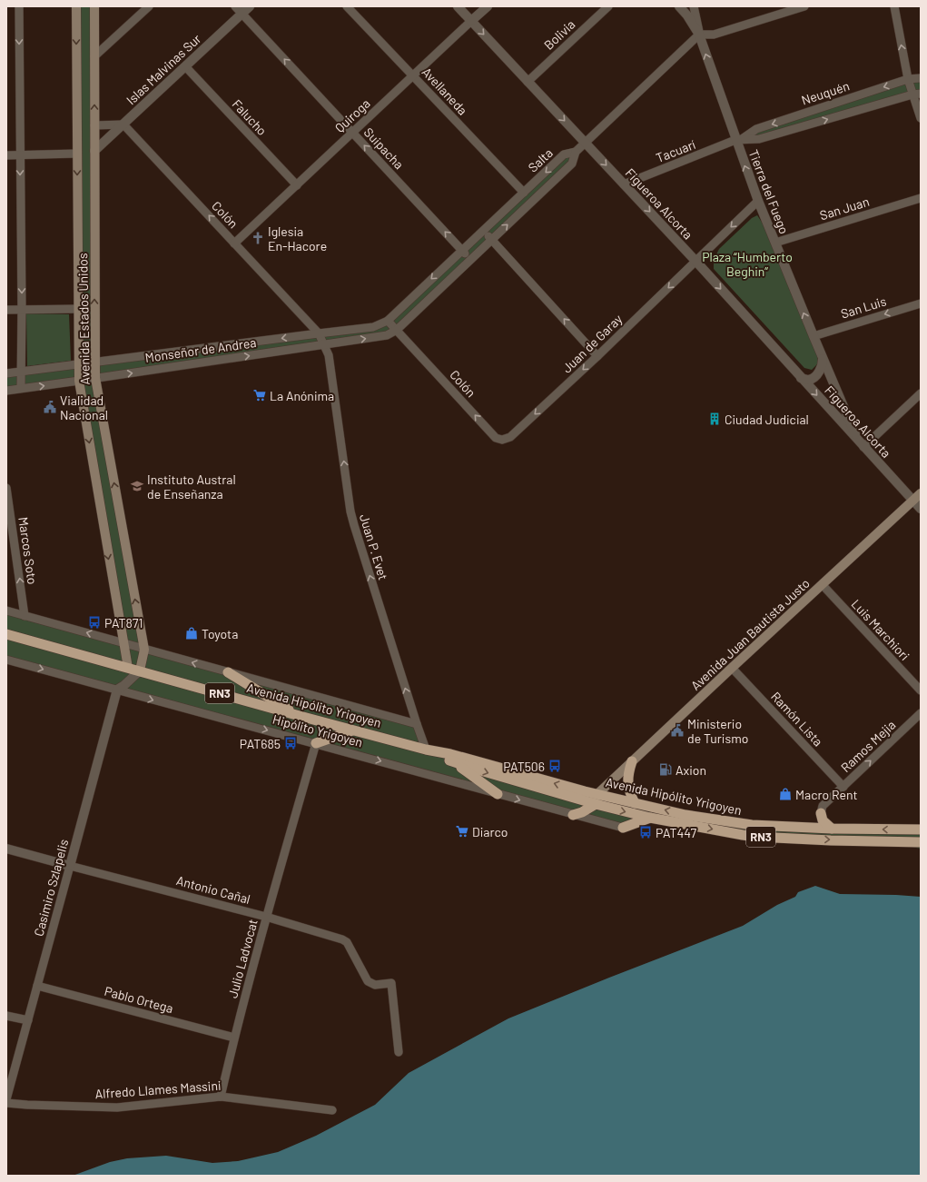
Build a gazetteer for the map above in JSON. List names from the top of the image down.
{
  "streets": {
    "highway": ["RN3", "Avenida Hipólito Yrigoyen"],
    "main road": ["Avenida Estados Unidos", "Avenida Juan Bautista Justo"],
    "street": [
      "Bolivia",
      "Islas Malvinas Sur",
      "Avellaneda",
      "Neuquén",
      "Quiroga",
      "Falucho",
      "Suipacha",
      "Tacuarí",
      "Salta",
      "Tierra del Fuego",
      "Figueroa Alcorta",
      "San Juan",
      "Colón",
      "San Luis",
      "Juan de Garay",
      "Monseñor de Andrea",
      "Juan P. Evet",
      "Marcos Soto",
      "Luis Marchiori",
      "Ramón Lista",
      "Hipólito Yrigoyen",
      "Ramos Mejia",
      "Casimiro Szlapelis",
      "Antonio Cañal",
      "Julio Ladvocat",
      "Pablo Ortega",
      "Alfredo Llames Massini"
    ]
  },
  "crossings": [
    ["Bolivia", "Figueroa Alcorta"],
    ["Islas Malvinas Sur", "Falucho"],
    ["Islas Malvinas Sur", "Suipacha"],
    ["Islas Malvinas Sur", "Colón"],
    ["Islas Malvinas Sur", "Avenida Estados Unidos"],
    ["Avellaneda", "Quiroga"],
    ["Avellaneda", "Salta"],
    ["Neuquén", "Tacuarí"],
    ["Neuquén", "Tierra del Fuego"],
    ["Quiroga", "Falucho"],
    ["Quiroga", "Suipacha"],
    ["Quiroga", "Figueroa Alcorta"],
    ["Quiroga", "Colón"],
    ["Suipacha", "Salta"],
    ["Tacuarí", "Tierra del Fuego"],
    ["Tacuarí", "Figueroa Alcorta"],
    ["Salta", "Colón"],
    ["Salta", "Monseñor de Andrea"],
    ["Tierra del Fuego", "Figueroa Alcorta"],
    ["Tierra del Fuego", "San Juan"],
    ["Tierra del Fuego", "San Luis"],
    ["Tierra del Fuego", "Juan de Garay"],
    ["Figueroa Alcorta", "Juan de Garay"],
    ["Figueroa Alcorta", "Avenida Juan Bautista Justo"],
    ["Colón", "Juan de Garay"],
    ["Colón", "Monseñor de Andrea"],
    ["Colón", "Juan P. Evet"],
    ["Avenida Estados Unidos", "Monseñor de Andrea"],
    ["Avenida Estados Unidos", "Avenida Hipólito Yrigoyen"],
    ["Avenida Estados Unidos", "Casimiro Szlapelis"],
    ["Monseñor de Andrea", "Juan P. Evet"],
    ["Juan P. Evet", "Avenida Hipólito Yrigoyen"],
    ["Luis Marchiori", "Avenida Juan Bautista Justo"],
    ["Avenida Juan Bautista Justo", "Avenida Hipólito Yrigoyen"],
    ["Avenida Juan Bautista Justo", "Ramón Lista"],
    ["RN3", "Avenida Hipólito Yrigoyen"],
    ["Avenida Hipólito Yrigoyen", "Casimiro Szlapelis"],
    ["Ramón Lista", "Ramos Mejia"],
    ["Hipólito Yrigoyen", "Casimiro Szlapelis"],
    ["Hipólito Yrigoyen", "Julio Ladvocat"],
    ["Casimiro Szlapelis", "Antonio Cañal"],
    ["Casimiro Szlapelis", "Pablo Ortega"],
    ["Antonio Cañal", "Julio Ladvocat"],
    ["Julio Ladvocat", "Pablo Ortega"],
    ["Julio Ladvocat", "Alfredo Llames Massini"]
  ],
  "one_way": [
    "Suipacha",
    "Tierra del Fuego",
    "Figueroa Alcorta",
    "Colón",
    "San Luis",
    "Juan de Garay",
    "Juan P. Evet",
    "Marcos Soto",
    "Ramos Mejia"
  ],
  "parks": ["Plaza “Humberto Beghin”"],
  "places": {
    "church": ["Iglesia En-Hacore"],
    "supermarket": ["La Anónima", "Diarco"],
    "public building": ["Vialidad Nacional", "Ministerio de Turismo"],
    "building": ["Ciudad Judicial"],
    "school or university": ["Instituto Austral de Enseñanza"],
    "bus stop": [
      "PAT871",
      "PAT685",
      "PAT506",
      "PAT447"
    ],
    "shop": ["Toyota", "Macro Rent"],
    "fuel station": ["Axion"]
  }
}
